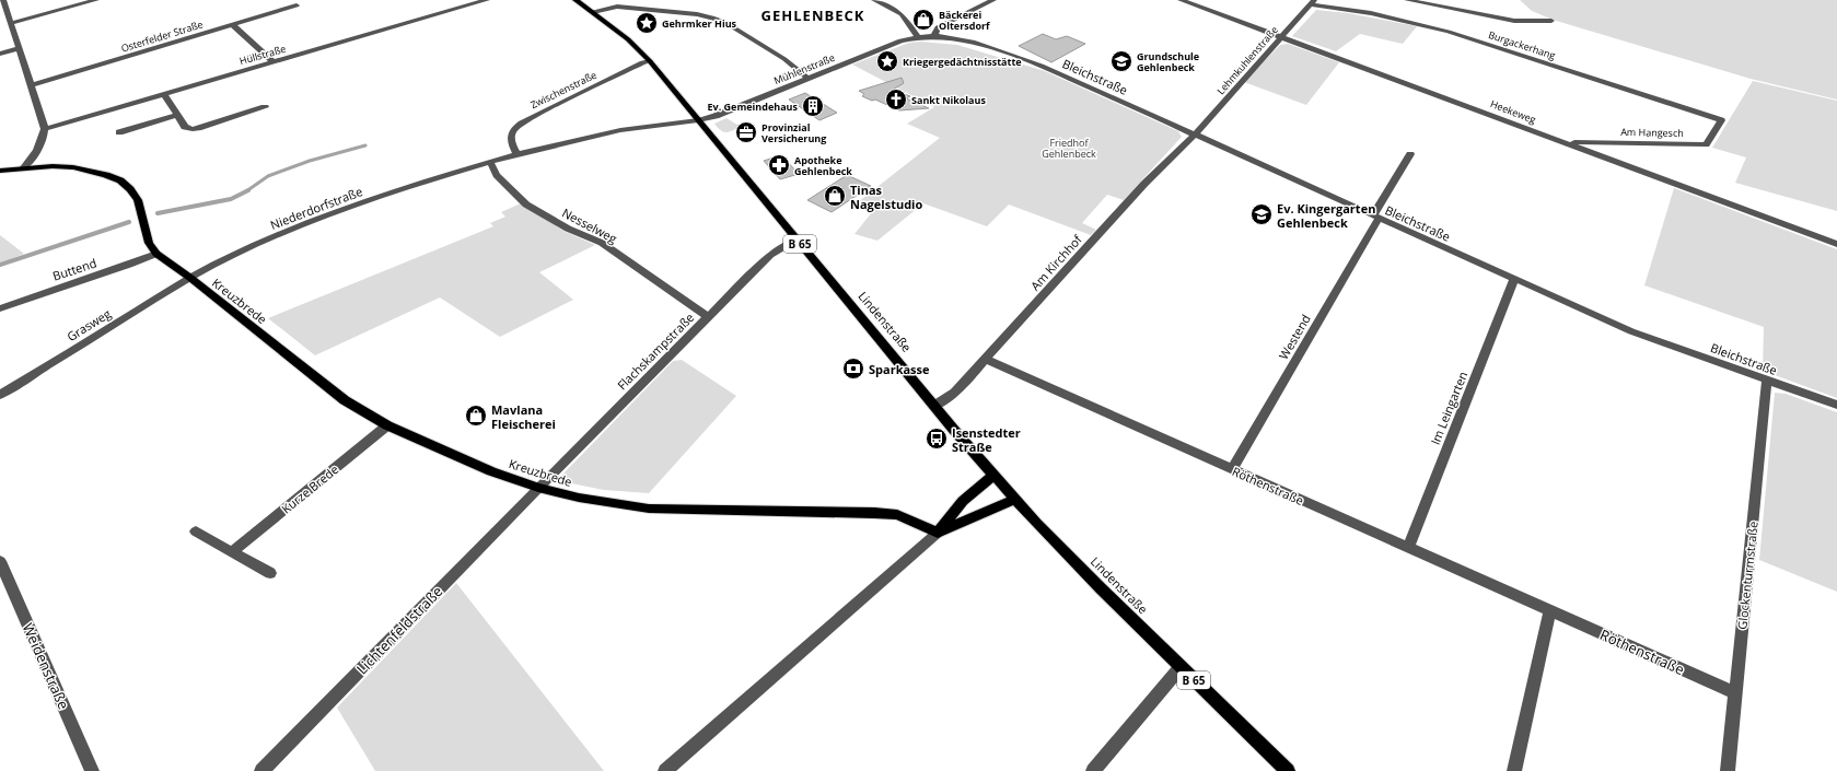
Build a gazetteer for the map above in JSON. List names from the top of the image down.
{
  "streets": {
    "main road": ["B 65", "Kreuzbrede", "Lindenstraße"],
    "street": [
      "Osterfelder Straße",
      "Burgackerhang",
      "Hüllstraße",
      "Lehmkuhlenstraße",
      "Mühlenstraße",
      "Bleichstraße",
      "Zwischenstraße",
      "Heekeweg",
      "Am Hangesch",
      "Niederdorfstraße",
      "Nesselweg",
      "Am Kirchhof",
      "Buttend",
      "Grasweg",
      "Westend",
      "Flachskampstraße",
      "Im Leingarten",
      "Röthenstraße",
      "Kurze Brede",
      "Glockenturmstraße",
      "Lichtenfeldstraße",
      "Weidenstraße"
    ]
  },
  "crossings": [
    ["Burgackerhang", "Lehmkuhlenstraße"],
    ["Burgackerhang", "Am Hangesch"],
    ["Lehmkuhlenstraße", "Bleichstraße"],
    ["Lehmkuhlenstraße", "Heekeweg"],
    ["Lehmkuhlenstraße", "Am Kirchhof"],
    ["Mühlenstraße", "Bleichstraße"],
    ["Mühlenstraße", "Niederdorfstraße"],
    ["Mühlenstraße", "Lindenstraße"],
    ["Bleichstraße", "Am Kirchhof"],
    ["Bleichstraße", "Westend"],
    ["Bleichstraße", "Im Leingarten"],
    ["Bleichstraße", "Glockenturmstraße"],
    ["Zwischenstraße", "Niederdorfstraße"],
    ["Zwischenstraße", "Lindenstraße"],
    ["Heekeweg", "Am Hangesch"],
    ["Niederdorfstraße", "Nesselweg"],
    ["Niederdorfstraße", "Kreuzbrede"],
    ["Niederdorfstraße", "Lindenstraße"],
    ["Niederdorfstraße", "Grasweg"],
    ["Nesselweg", "Flachskampstraße"],
    ["Am Kirchhof", "Lindenstraße"],
    ["Am Kirchhof", "Röthenstraße"],
    ["Kreuzbrede", "Grasweg"],
    ["Kreuzbrede", "Flachskampstraße"],
    ["Kreuzbrede", "Kurze Brede"],
    ["Kreuzbrede", "Lichtenfeldstraße"],
    ["Lindenstraße", "Flachskampstraße"],
    ["Westend", "Röthenstraße"],
    ["Flachskampstraße", "Lichtenfeldstraße"],
    ["Im Leingarten", "Röthenstraße"],
    ["Röthenstraße", "Glockenturmstraße"]
  ],
  "districts": ["GEHLENBECK"],
  "parks": ["Friedhof Gehlenbeck"],
  "places": {
    "shop": ["Bäckerei Oltersdorf", "Tinas Nagelstudio", "Mavlana Fleischerei"],
    "place": ["Gehrmker Hius", "Kriegergedächtnisstätte"],
    "school or university": ["Grundschule Gehlenbeck", "Ev. Kingergarten Gehlenbeck"],
    "church": ["Sankt Nikolaus"],
    "building": ["Ev. Gemeindehaus"],
    "office": ["Provinzial Versicherung"],
    "pharmacy": ["Apotheke Gehlenbeck"],
    "bank": ["Sparkasse"],
    "bus stop": ["Isenstedter Straße"]
  }
}
